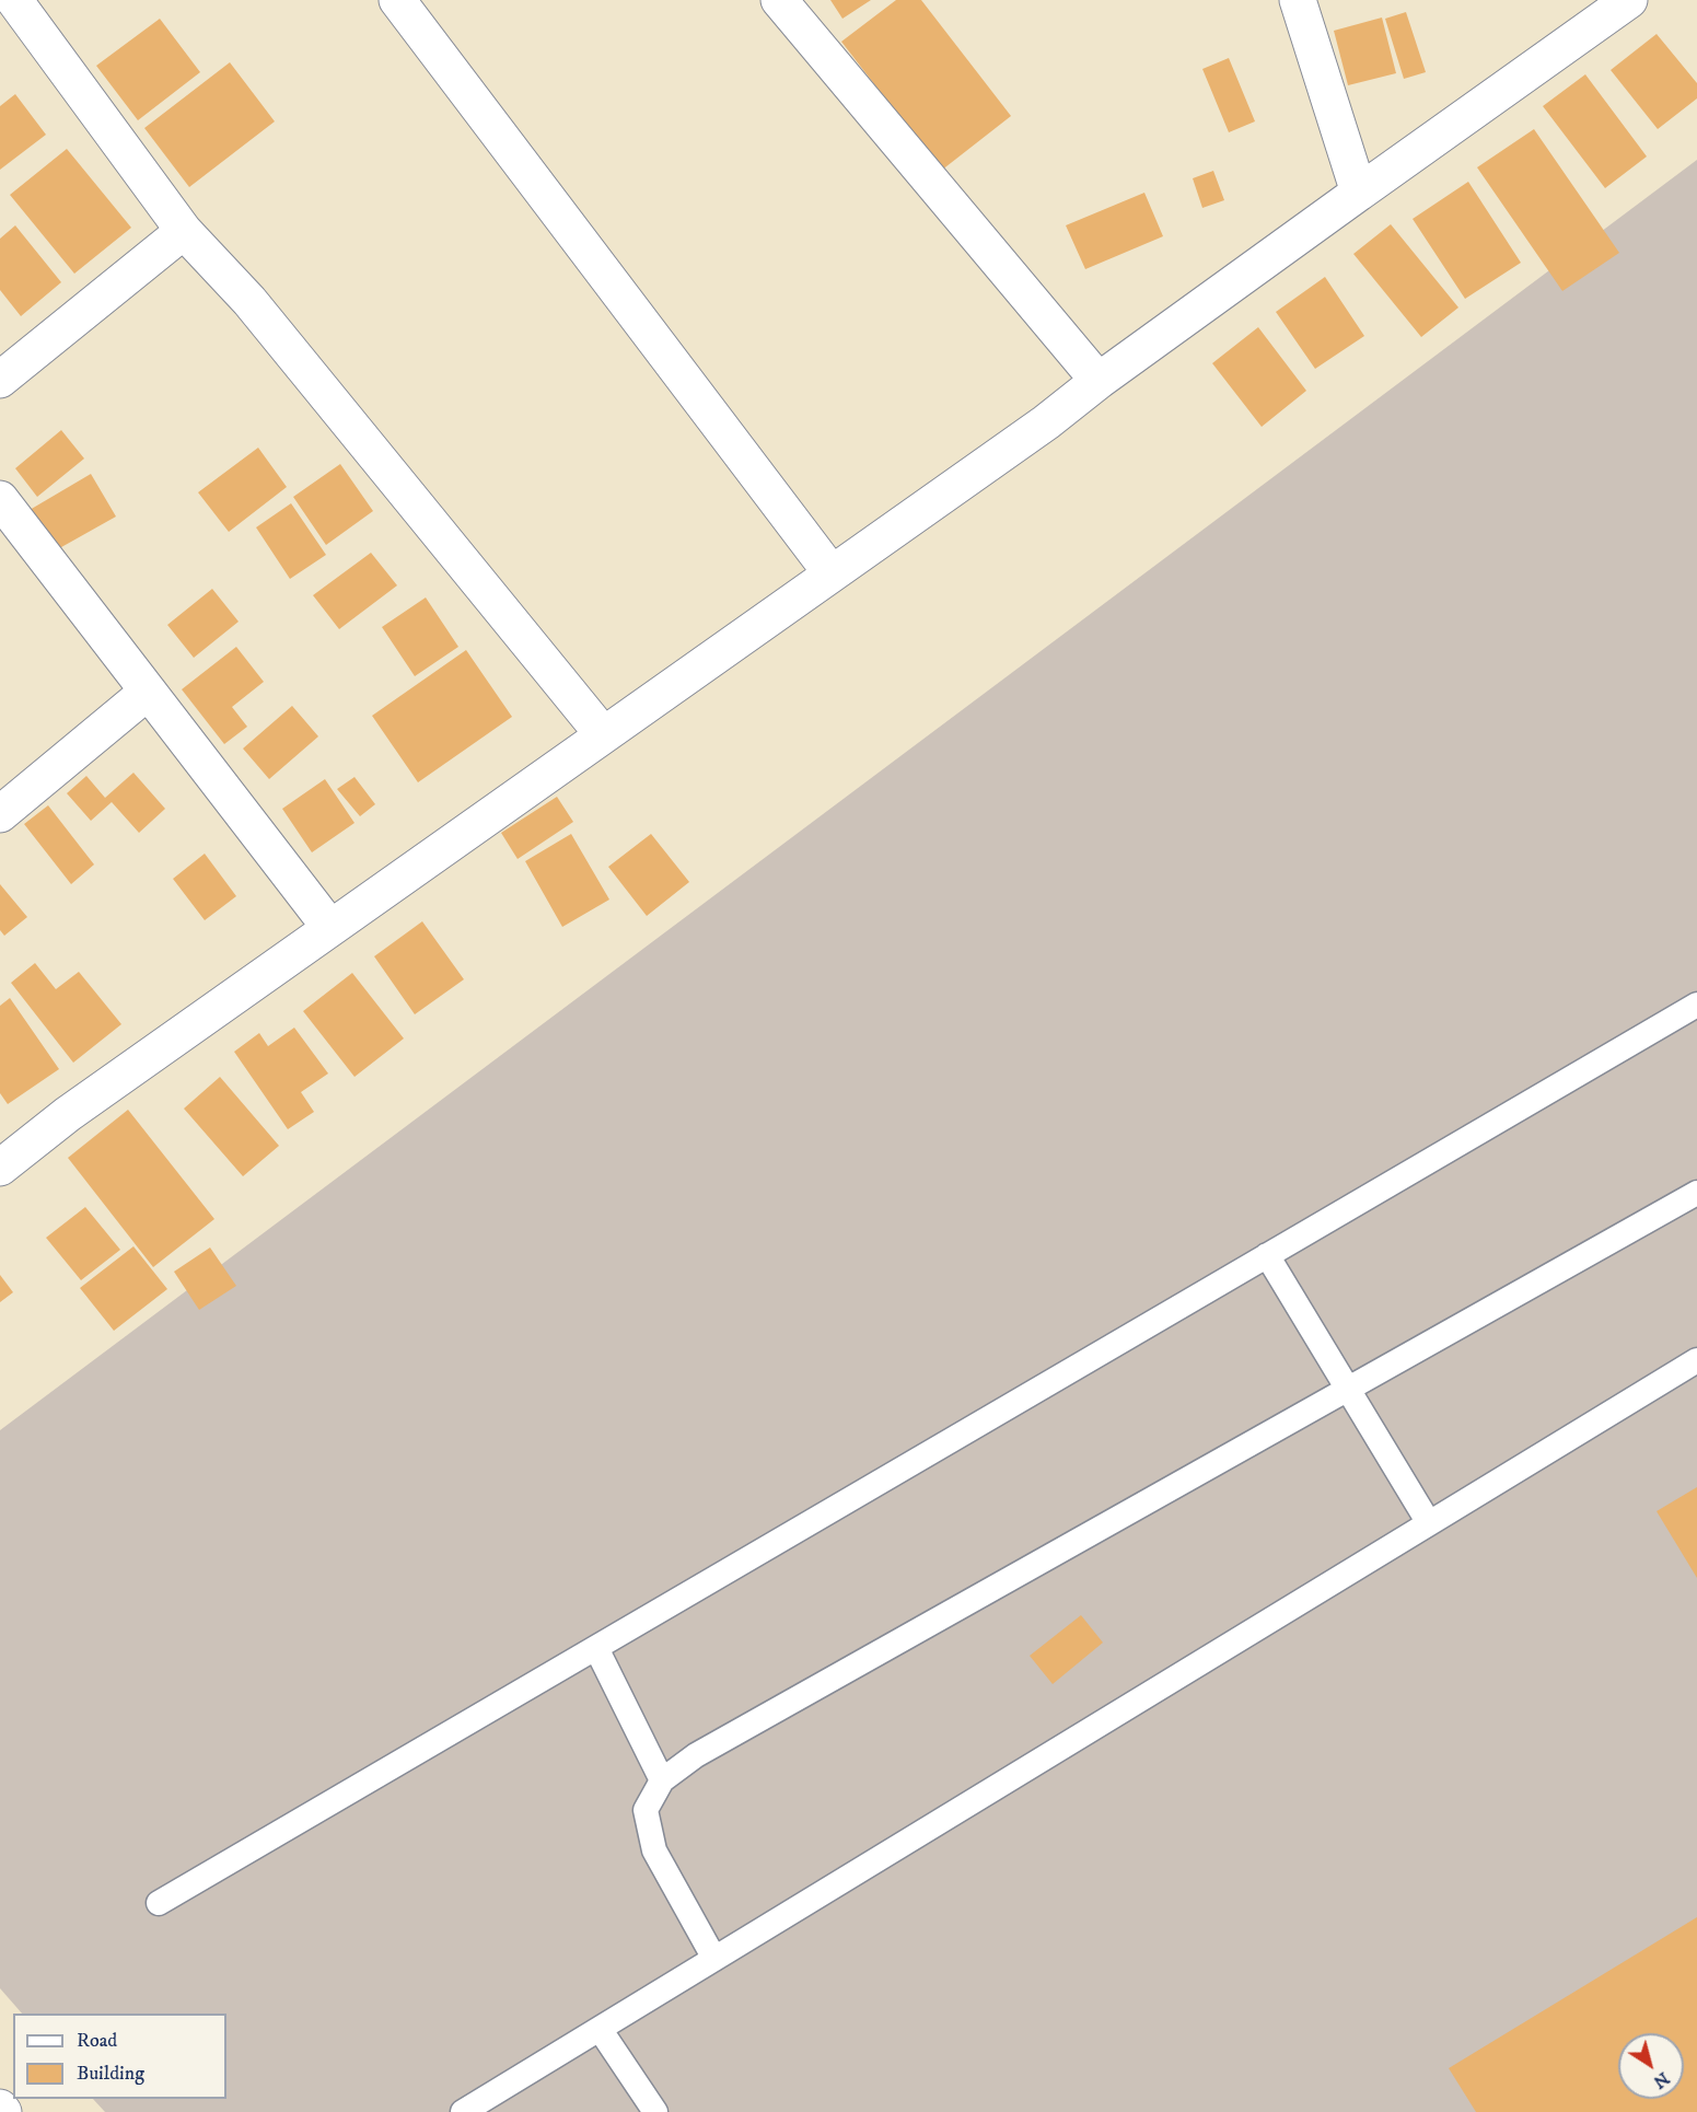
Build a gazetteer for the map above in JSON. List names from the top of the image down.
{
  "legend": ["Road", "Building"],
  "north": "bottom right"
}
